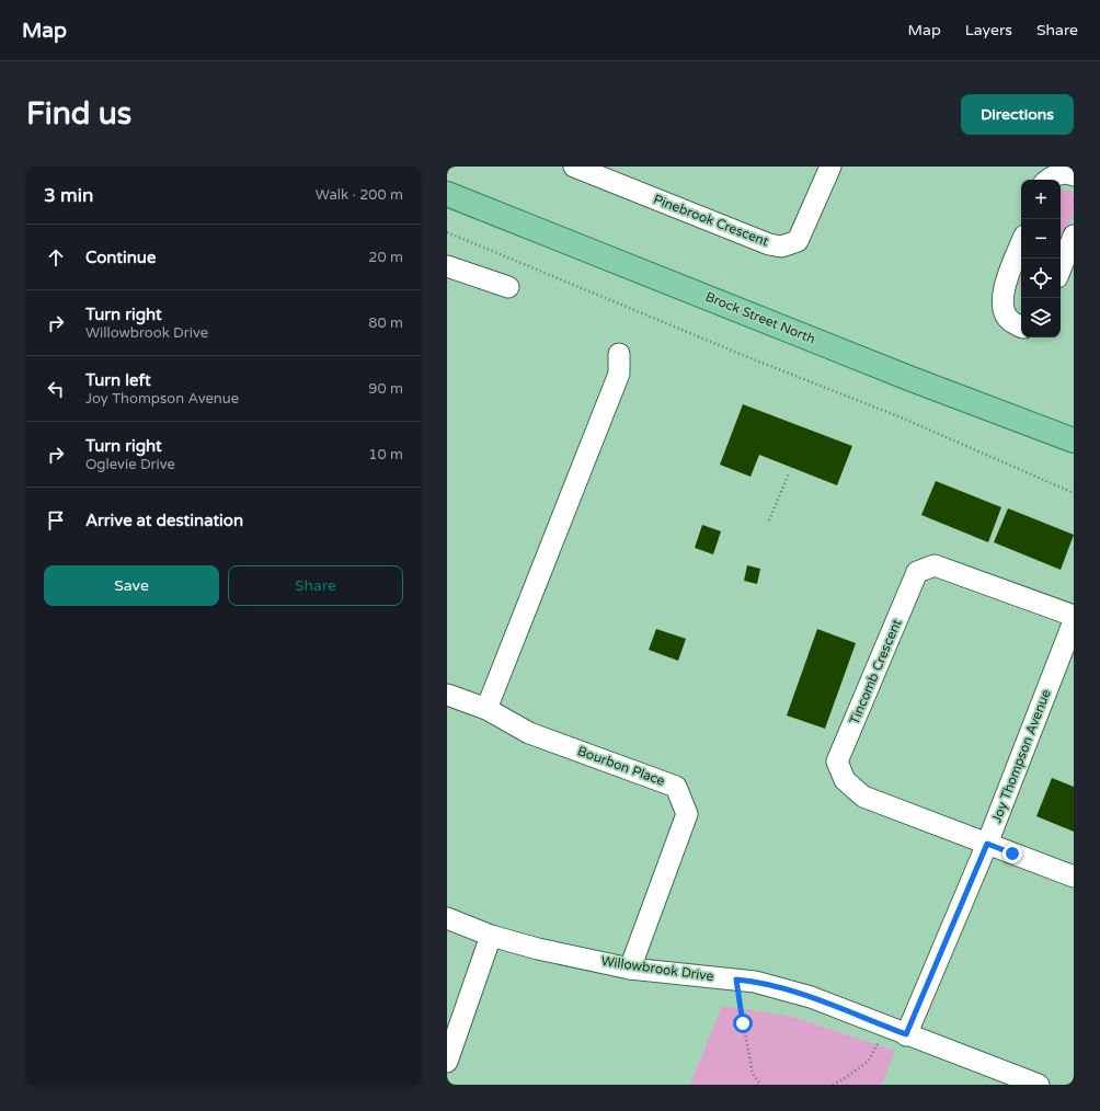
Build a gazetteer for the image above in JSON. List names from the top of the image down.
{
  "streets": {
    "main road": ["Brock Street North"],
    "street": [
      "Pinebrook Crescent",
      "Tincomb Crescent",
      "Joy Thompson Avenue",
      "Bourbon Place",
      "Willowbrook Drive"
    ]
  },
  "crossings": [
    ["Tincomb Crescent", "Joy Thompson Avenue"],
    ["Joy Thompson Avenue", "Willowbrook Drive"],
    ["Bourbon Place", "Willowbrook Drive"]
  ],
  "page": {
    "header": "Map",
    "nav": ["Map", "Layers", "Share"],
    "buttons": [
      "Directions",
      ["Save", "Share"]
    ],
    "title": "Find us",
    "heading": ["3 min", "Walk · 200 m"],
    "map_buttons": ["+", "−"],
    "list": [
      ["Continue", "20 m"],
      ["Turn right", "Willowbrook Drive", "80 m"],
      ["Turn left", "Joy Thompson Avenue", "90 m"],
      ["Turn right", "Oglevie Drive", "10 m"],
      "Arrive at destination"
    ]
  }
}
